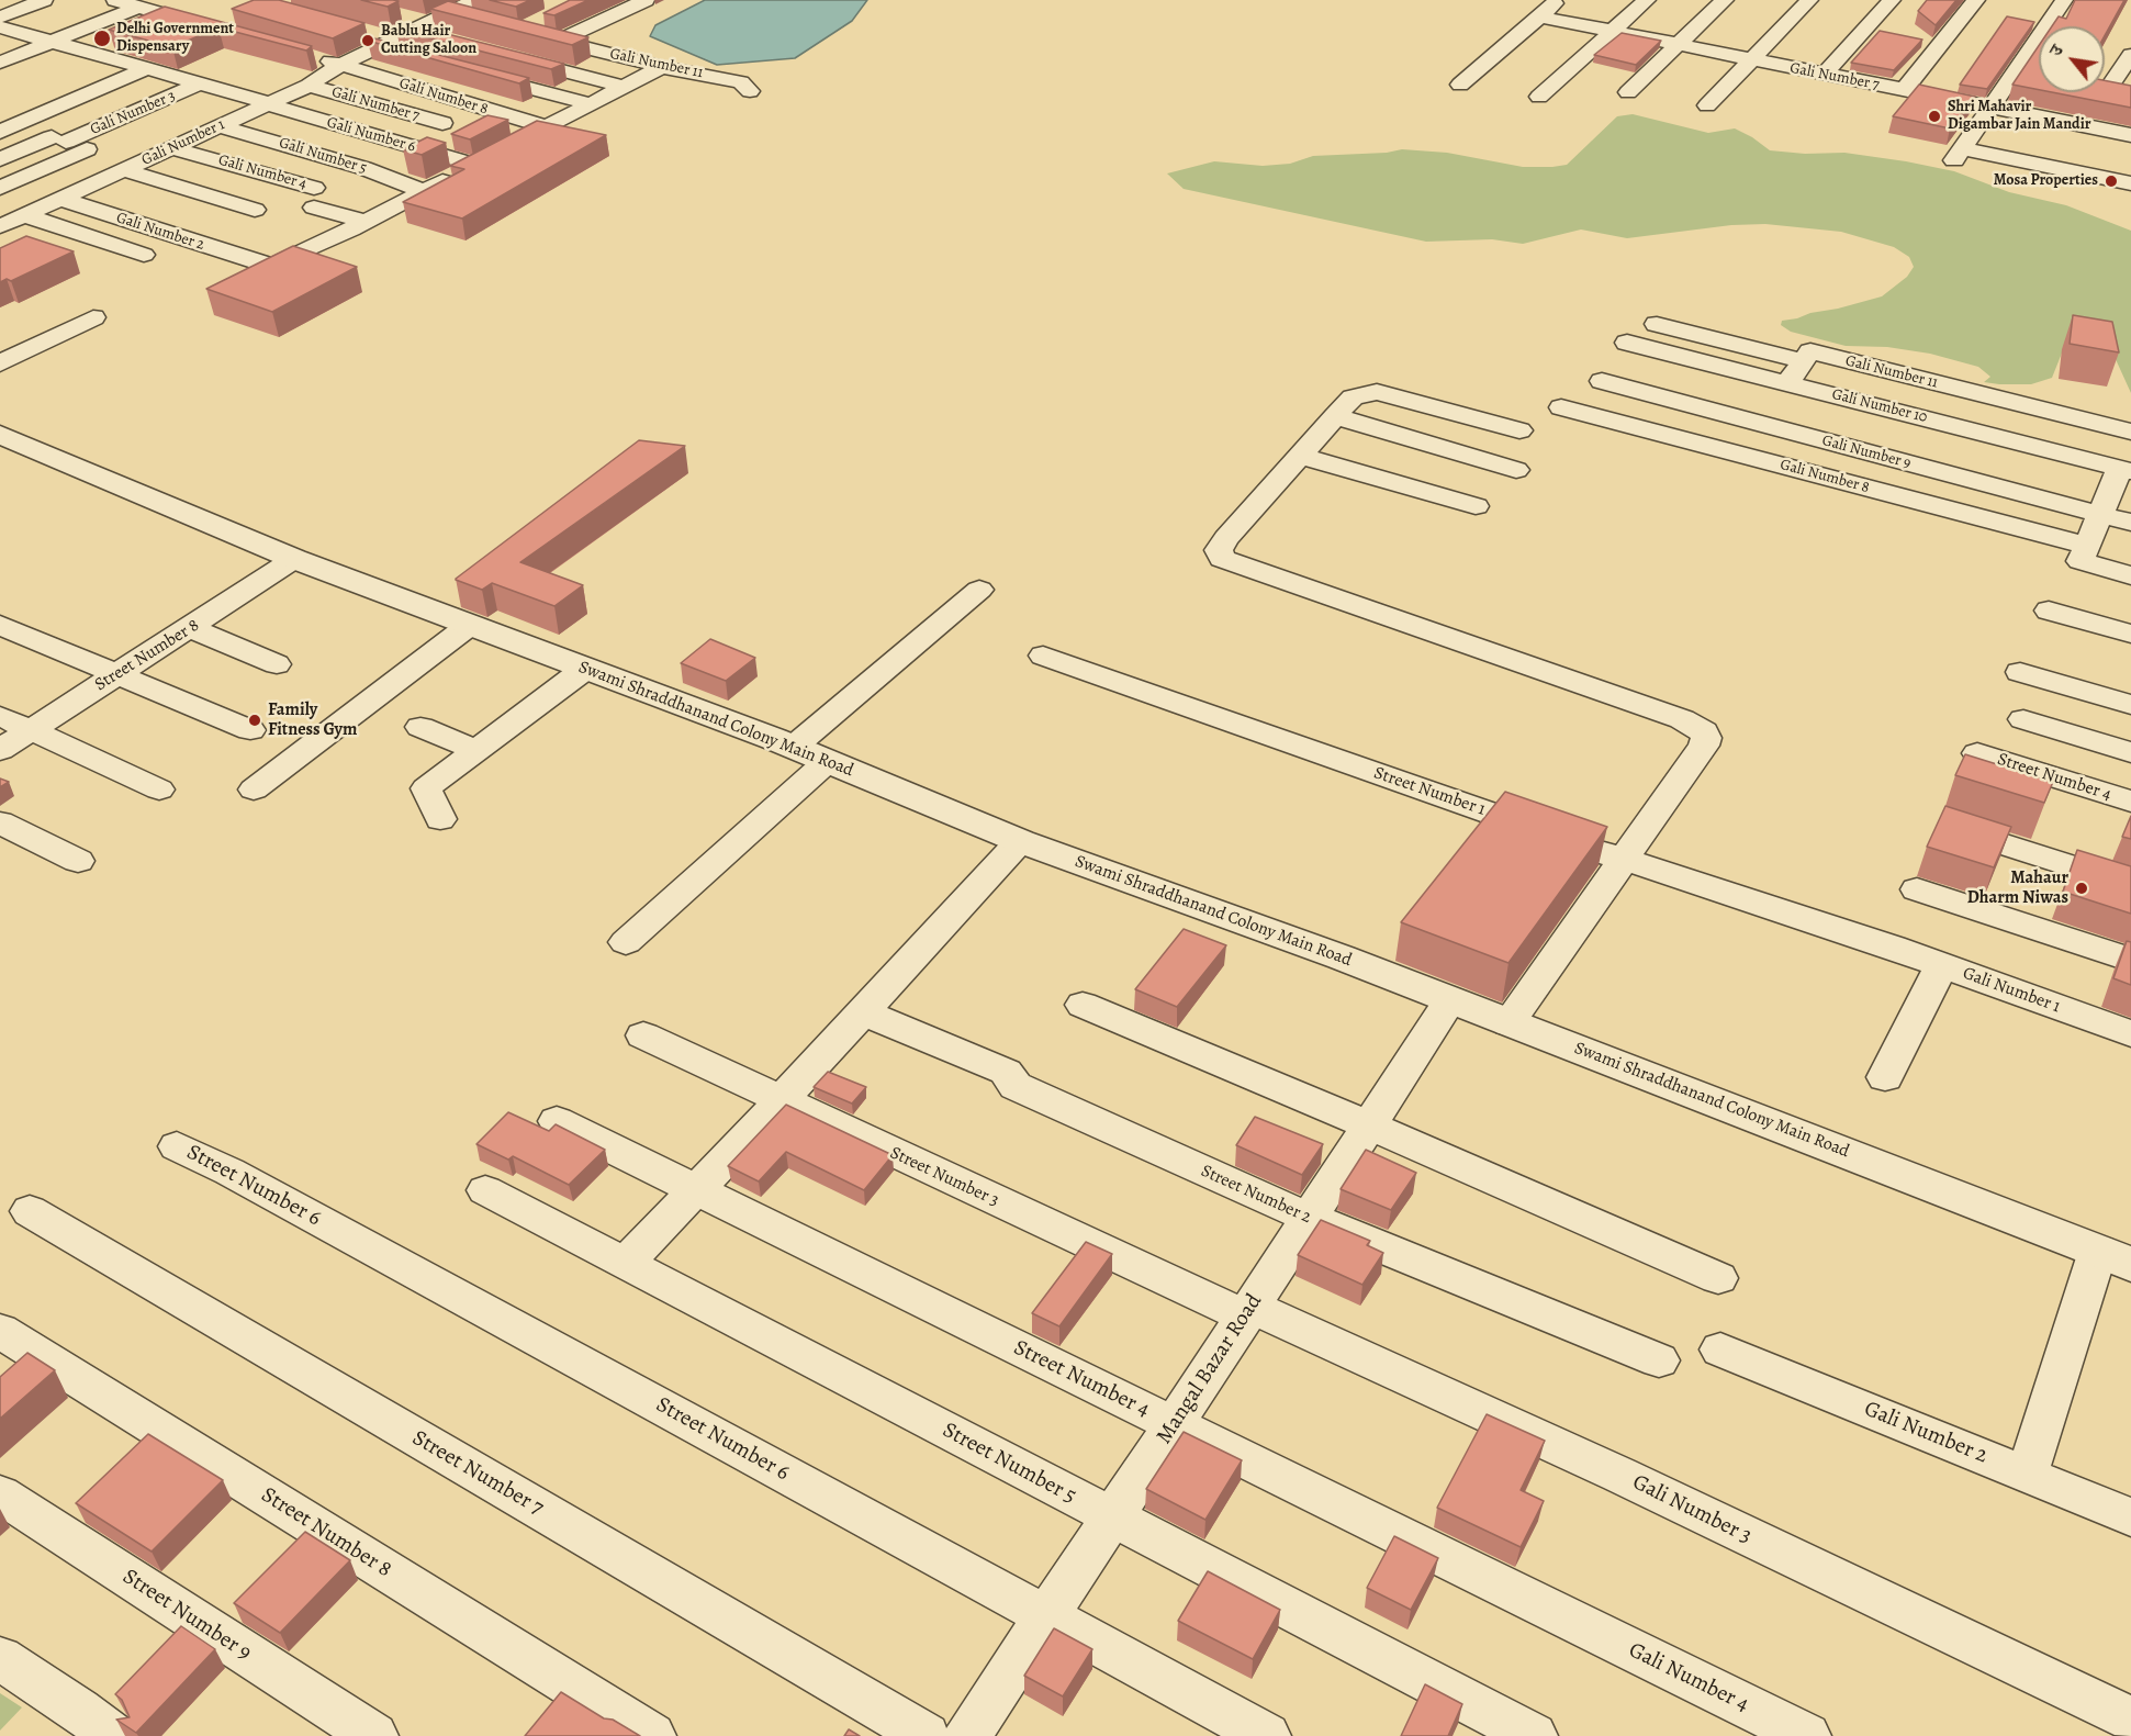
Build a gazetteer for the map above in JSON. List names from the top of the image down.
{
  "streets": {
    "street": [
      "Gali Number 11",
      "Gali Number 7",
      "Gali Number 8",
      "Gali Number 3",
      "Gali Number 6",
      "Gali Number 1",
      "Gali Number 5",
      "Gali Number 4",
      "Gali Number 2",
      "Gali Number 10",
      "Gali Number 9",
      "Street Number 8",
      "Swami Shraddhanand Colony Main Road",
      "Street Number 4",
      "Street Number 1",
      "Street Number 3",
      "Street Number 6",
      "Street Number 2",
      "Mangal Bazar Road",
      "Street Number 5",
      "Street Number 7",
      "Street Number 9"
    ]
  },
  "crossings": [
    ["Gali Number 7", "Gali Number 1"],
    ["Gali Number 8", "Gali Number 1"],
    ["Gali Number 3", "Gali Number 6"],
    ["Gali Number 3", "Street Number 3"],
    ["Gali Number 3", "Mangal Bazar Road"],
    ["Gali Number 6", "Gali Number 1"],
    ["Gali Number 1", "Gali Number 5"],
    ["Gali Number 1", "Gali Number 4"],
    ["Gali Number 1", "Gali Number 2"],
    ["Gali Number 1", "Street Number 1"],
    ["Gali Number 4", "Gali Number 2"],
    ["Gali Number 4", "Street Number 4"],
    ["Street Number 8", "Swami Shraddhanand Colony Main Road"],
    ["Swami Shraddhanand Colony Main Road", "Mangal Bazar Road"],
    ["Street Number 4", "Mangal Bazar Road"],
    ["Street Number 3", "Mangal Bazar Road"],
    ["Street Number 6", "Mangal Bazar Road"],
    ["Street Number 2", "Mangal Bazar Road"],
    ["Mangal Bazar Road", "Street Number 5"]
  ],
  "places": [
    "Delhi Government Dispensary",
    "Bablu Hair Cutting Saloon",
    "Shri Mahavir Digambar Jain Mandir",
    "Mosa Properties",
    "Family Fitness Gym",
    "Mahaur Dharm Niwas"
  ],
  "north": "top left"
}
